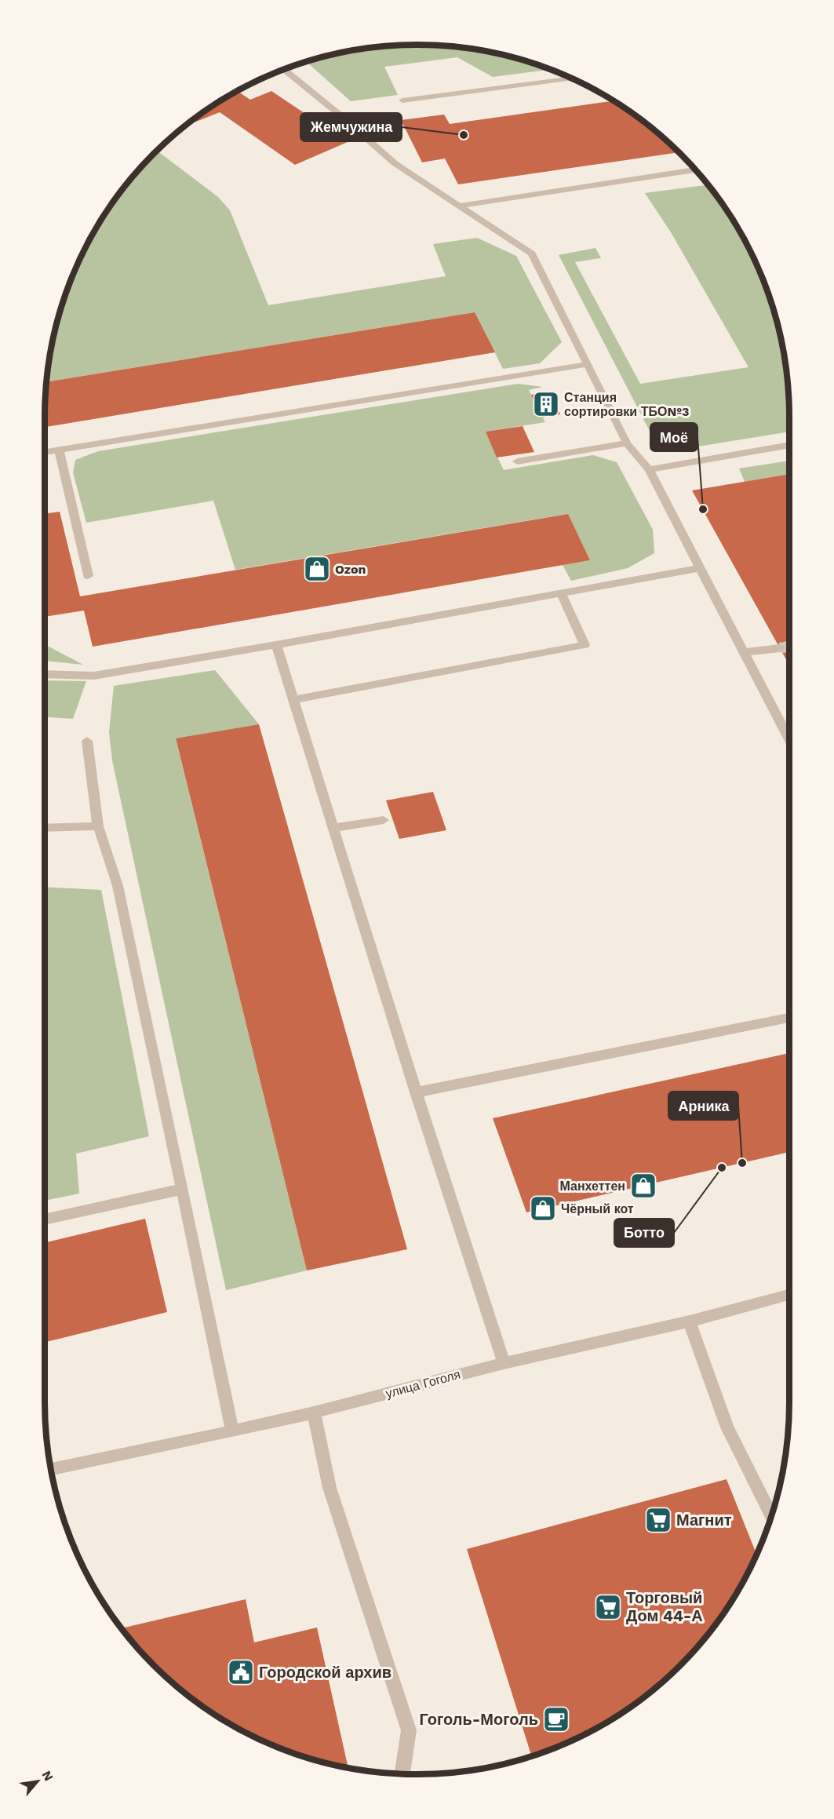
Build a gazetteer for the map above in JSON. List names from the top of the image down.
{
  "streets": {
    "street": ["улица Гоголя"]
  },
  "places": {
    "other": [
      "Жемчужина",
      "Моё",
      "Арника",
      "Ботто"
    ],
    "building": ["Станция сортировки ТБО№3"],
    "shop": ["Ozon", "Манхеттен", "Чёрный кот"],
    "supermarket": ["Магнит", "Торговый Дом 44-А"],
    "public building": ["Городской архив"],
    "cafe": ["Гоголь-Моголь"]
  },
  "north": "top right"
}
